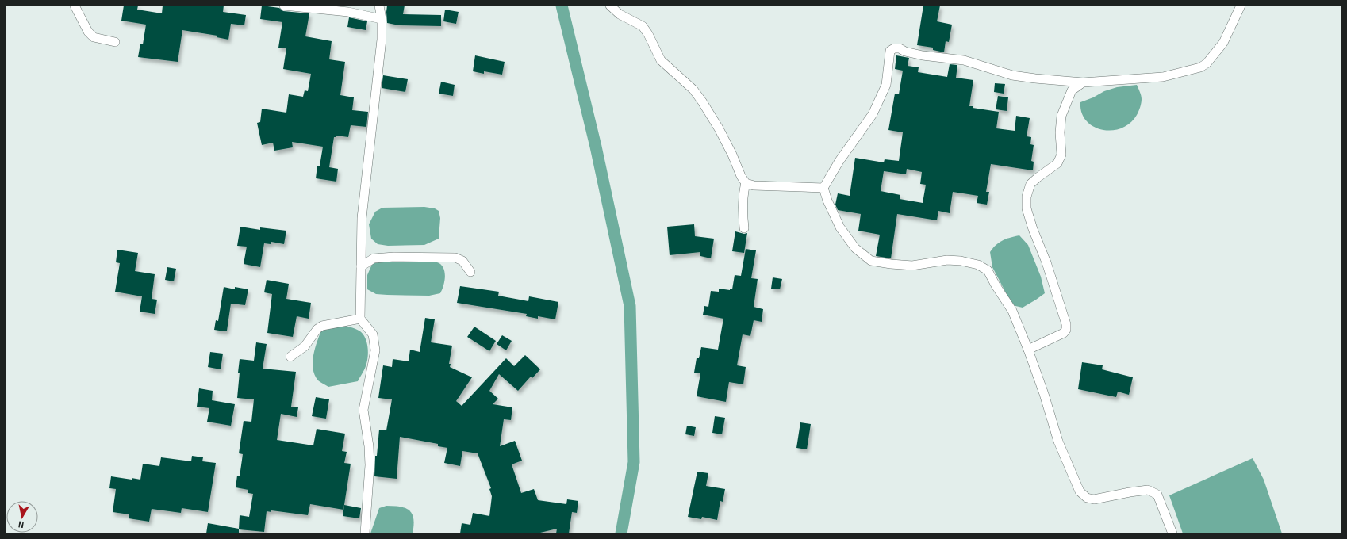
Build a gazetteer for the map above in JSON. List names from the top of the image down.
{
  "north": "bottom"
}
